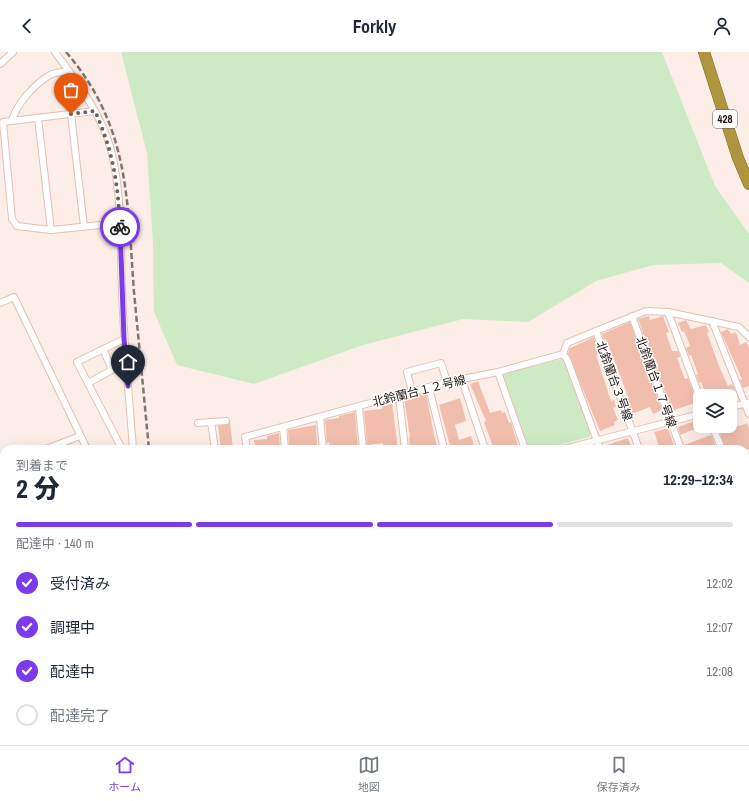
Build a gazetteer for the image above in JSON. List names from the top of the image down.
{
  "streets": {
    "highway": ["428"],
    "street": ["北鈴蘭台３号線", "北鈴蘭台１７号線", "北鈴蘭台１２号線"]
  },
  "crossings": [
    ["北鈴蘭台３号線", "北鈴蘭台１７号線"]
  ],
  "page": {
    "header": "Forkly",
    "heading": ["2 分", "到着まで", "12:29–12:34"],
    "bar": "配達中 · 140 m",
    "list": [
      ["受付済み", "12:02"],
      ["調理中", "12:07"],
      ["配達中", "12:08"],
      "配達完了"
    ],
    "tabs": ["ホーム", "地図", "保存済み"]
  }
}
